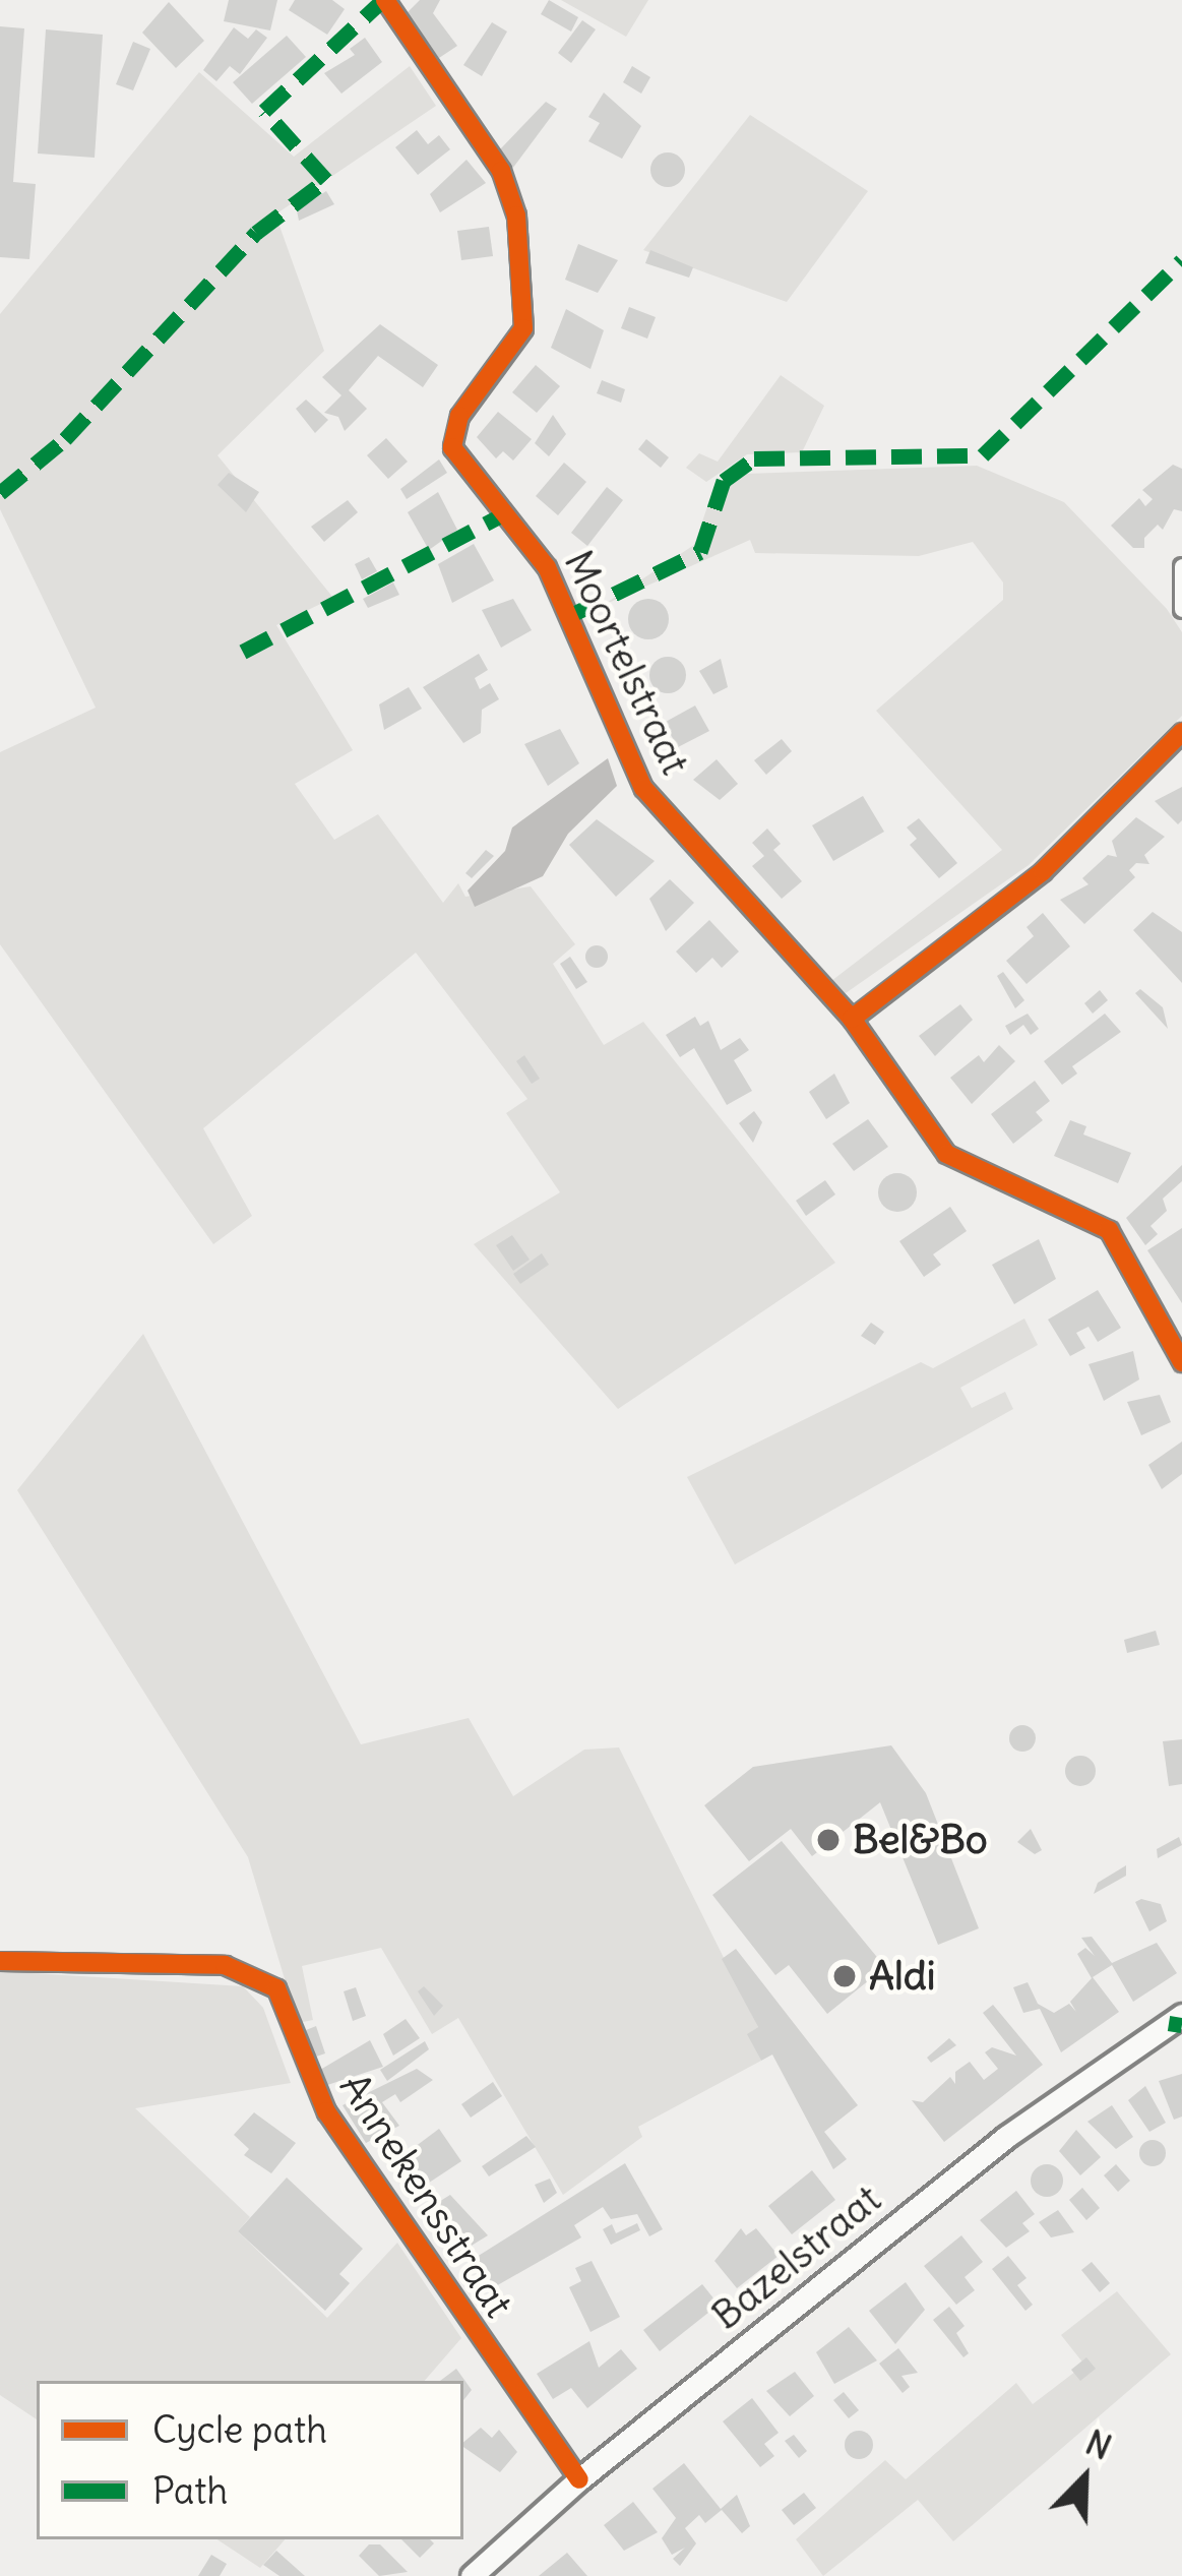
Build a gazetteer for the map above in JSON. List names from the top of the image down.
{
  "streets": {
    "main road": ["Bazelstraat"],
    "street": ["Moortelstraat", "Annekensstraat"]
  },
  "crossings": [
    ["Annekensstraat", "Bazelstraat"]
  ],
  "places": ["Bel&Bo", "Aldi"],
  "legend": ["Cycle path", "Path"],
  "north": "top right"
}
